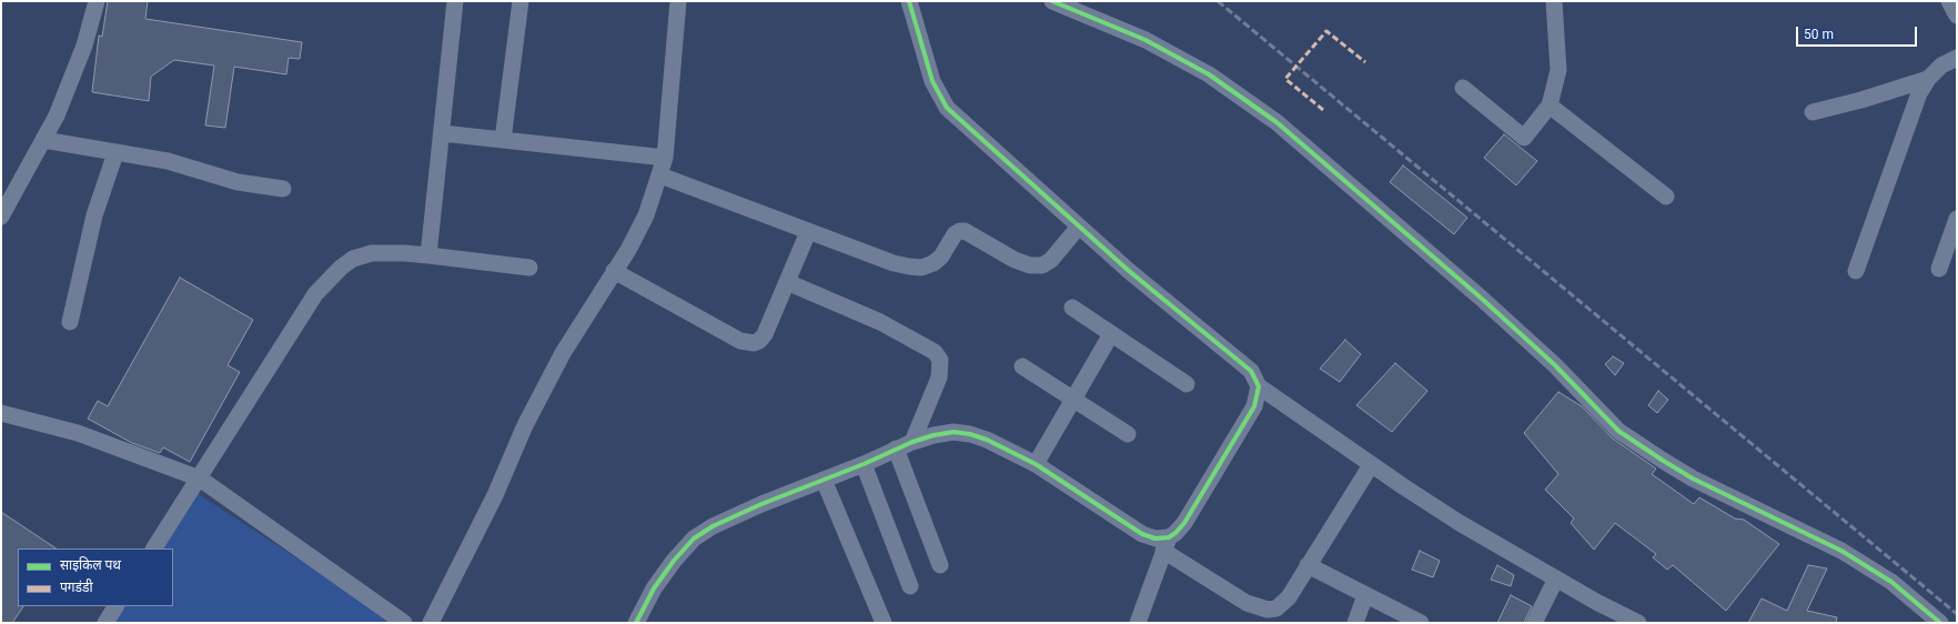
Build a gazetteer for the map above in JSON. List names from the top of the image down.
{
  "legend": ["साइकिल पथ", "पगडंडी"],
  "scale_bar": "50 m"
}
